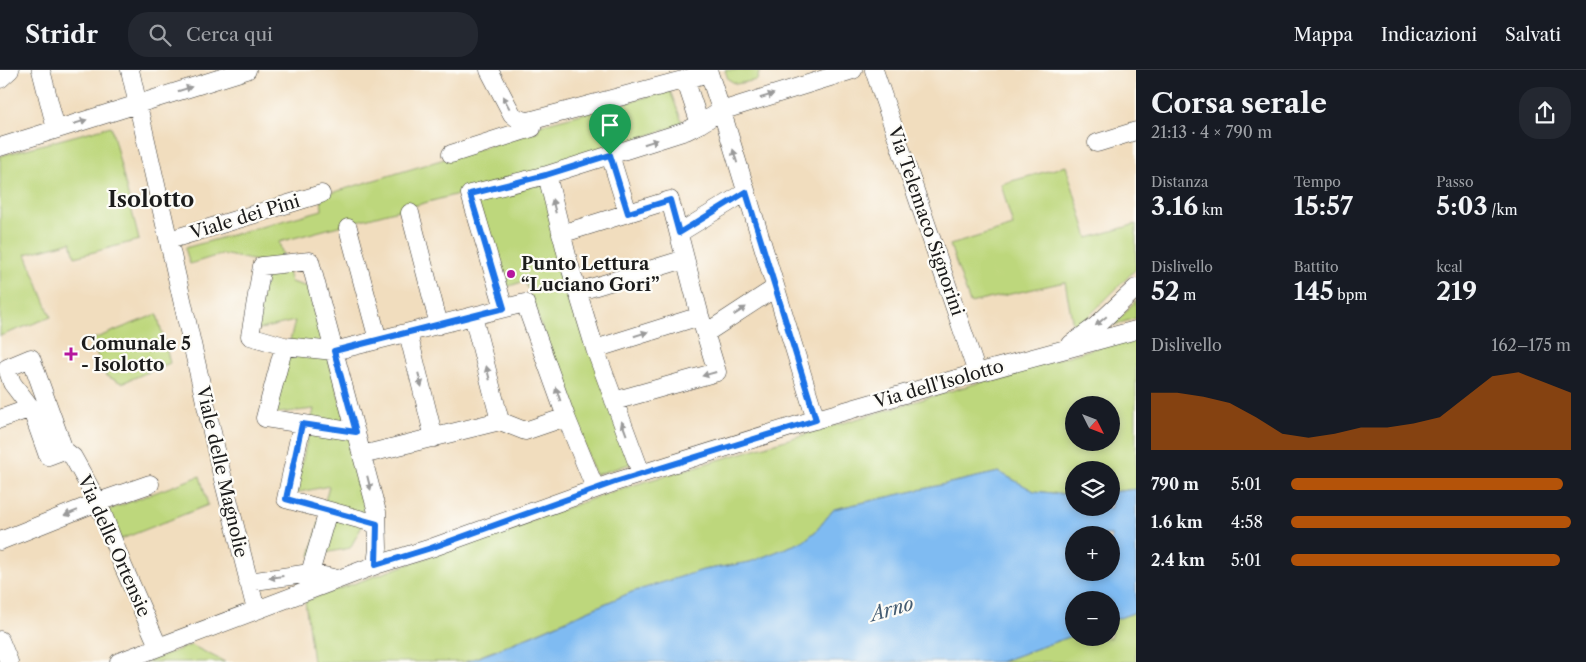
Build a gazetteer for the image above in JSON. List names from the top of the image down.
{
  "streets": {
    "street": [
      "Viale dei Pini",
      "Via Telemaco Signorini",
      "Via dell'Isolotto",
      "Viale delle Magnolie",
      "Via delle Ortensie"
    ]
  },
  "crossings": [
    ["Viale dei Pini", "Viale delle Magnolie"],
    ["Via Telemaco Signorini", "Via dell'Isolotto"],
    ["Via dell'Isolotto", "Viale delle Magnolie"],
    ["Via dell'Isolotto", "Via delle Ortensie"]
  ],
  "districts": ["Isolotto"],
  "water": ["Arno"],
  "places": {
    "other": ["Punto Lettura “Luciano Gori”"],
    "health": ["Comunale 5 - Isolotto"]
  },
  "north": "bottom right",
  "page": {
    "header": "Stridr",
    "search": "Cerca qui",
    "nav": ["Mappa", "Indicazioni", "Salvati"],
    "heading": ["Corsa serale", "21:13 · 4 × 790 m"],
    "stats": [
      ["Distanza", "3.16 km"],
      ["Tempo", "15:57"],
      ["Passo", "5:03 /km"],
      ["Dislivello", "52 m"],
      ["Battito", "145 bpm"],
      ["kcal", "219"]
    ],
    "chart": ["Dislivello", "162–175 m"],
    "map_buttons": ["+", "−"],
    "list": [
      {
        "name": "790 m",
        "note": "5:01"
      },
      {
        "name": "1.6 km",
        "note": "4:58"
      },
      {
        "name": "2.4 km",
        "note": "5:01"
      }
    ]
  }
}
